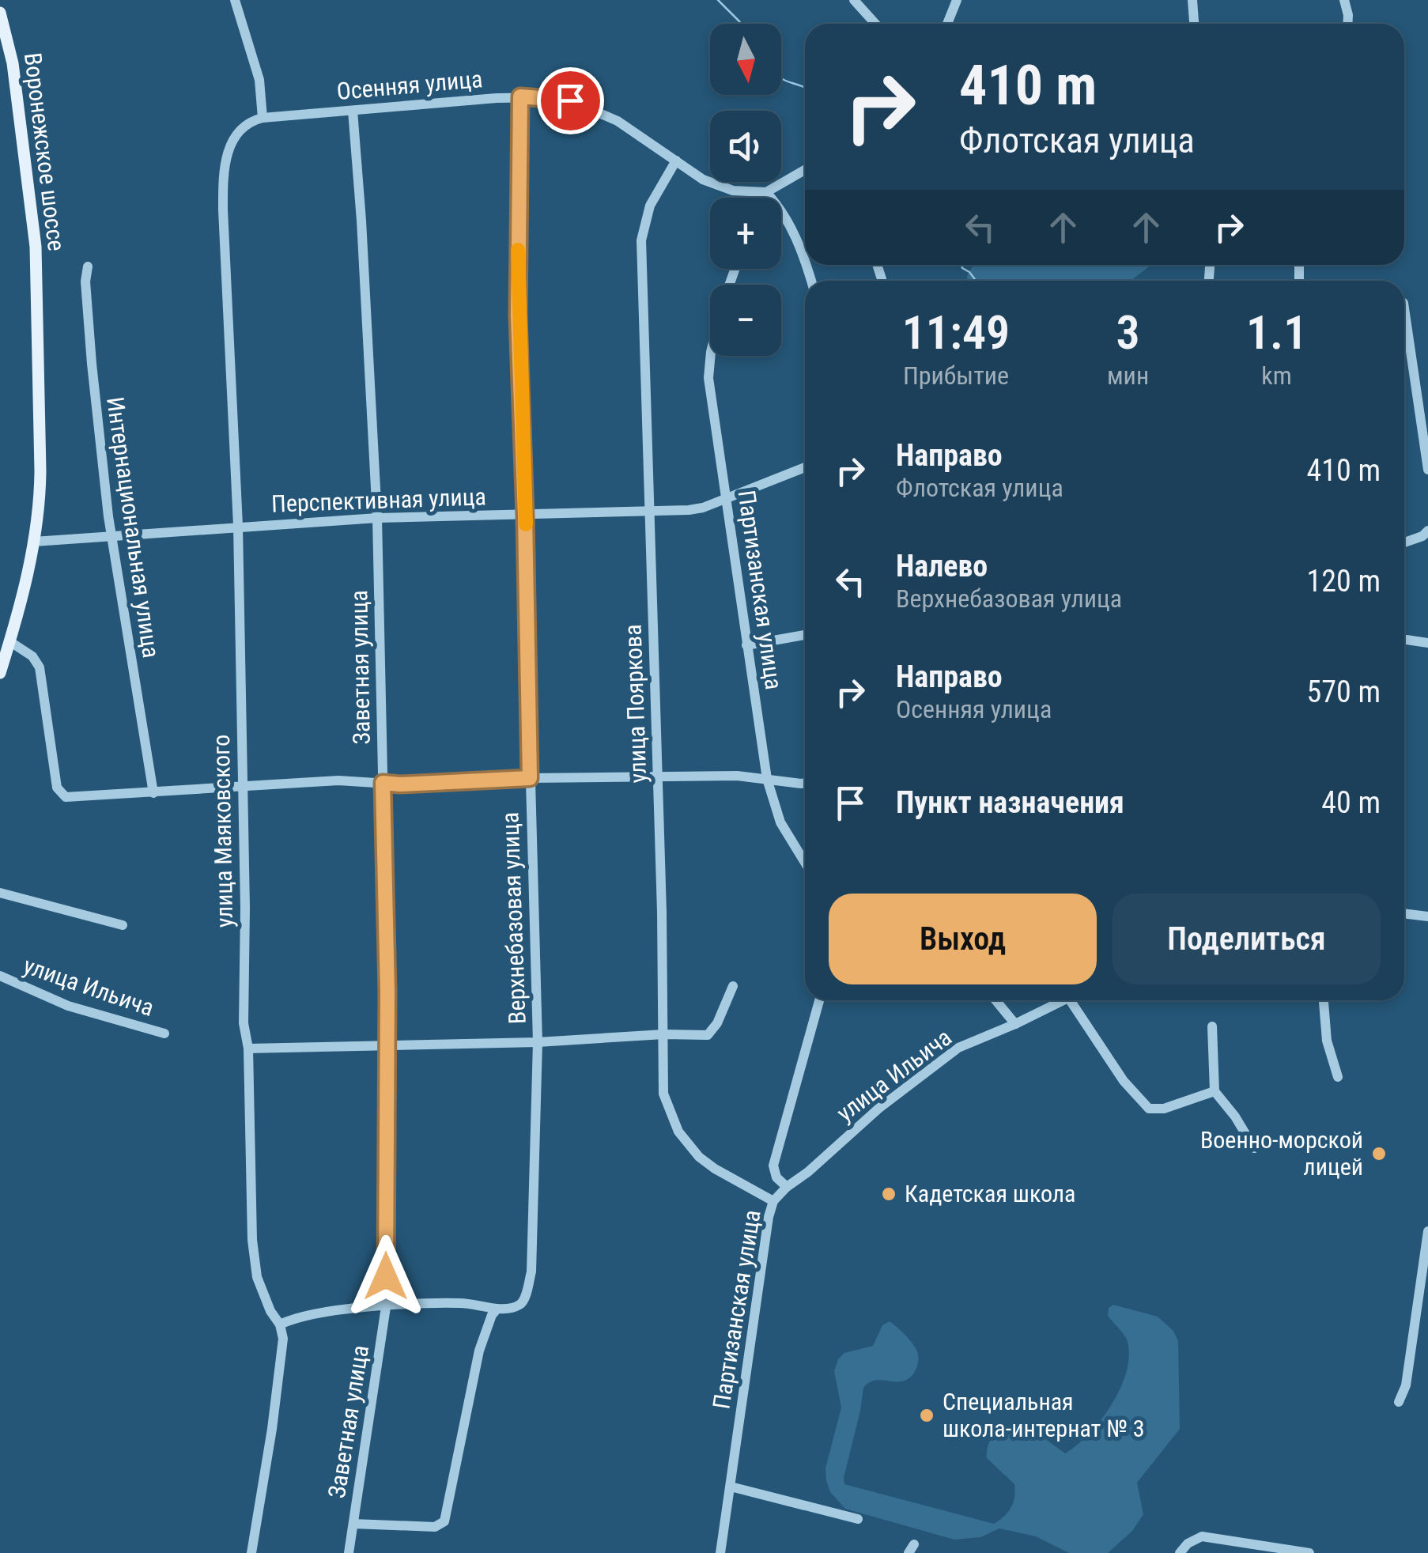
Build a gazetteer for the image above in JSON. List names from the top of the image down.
{
  "streets": {
    "main road": ["Воронежское шоссе"],
    "street": [
      "Осенняя улица",
      "Перспективная улица",
      "Интернациональная улица",
      "Партизанская улица",
      "Заветная улица",
      "улица Пояркова",
      "улица Маяковского",
      "Верхнебазовая улица",
      "улица Ильича"
    ]
  },
  "crossings": [
    ["Осенняя улица", "Заветная улица"],
    ["Осенняя улица", "улица Пояркова"],
    ["Осенняя улица", "улица Маяковского"],
    ["Осенняя улица", "Верхнебазовая улица"],
    ["Воронежское шоссе", "Перспективная улица"],
    ["Перспективная улица", "Интернациональная улица"],
    ["Перспективная улица", "Партизанская улица"],
    ["Перспективная улица", "Заветная улица"],
    ["Перспективная улица", "улица Пояркова"],
    ["Перспективная улица", "улица Маяковского"],
    ["Перспективная улица", "Верхнебазовая улица"],
    ["Партизанская улица", "улица Пояркова"],
    ["Партизанская улица", "улица Ильича"]
  ],
  "places": ["Военно-морской лицей", "Кадетская школа", "Специальная школа-интернат № 3"],
  "north": "bottom",
  "page": {
    "map_buttons": ["+", "−"],
    "turn": ["410 m", "Флотская улица"],
    "eta": [
      "11:49",
      "Прибытие",
      "3",
      "мин",
      "1.1",
      "km"
    ],
    "list": [
      {
        "name": "Направо",
        "note": "Флотская улица",
        "value": "410 m"
      },
      {
        "name": "Налево",
        "note": "Верхнебазовая улица",
        "value": "120 m"
      },
      {
        "name": "Направо",
        "note": "Осенняя улица",
        "value": "570 m"
      },
      {
        "name": "Пункт назначения",
        "value": "40 m"
      }
    ],
    "buttons": ["Выход", "Поделиться"]
  }
}
